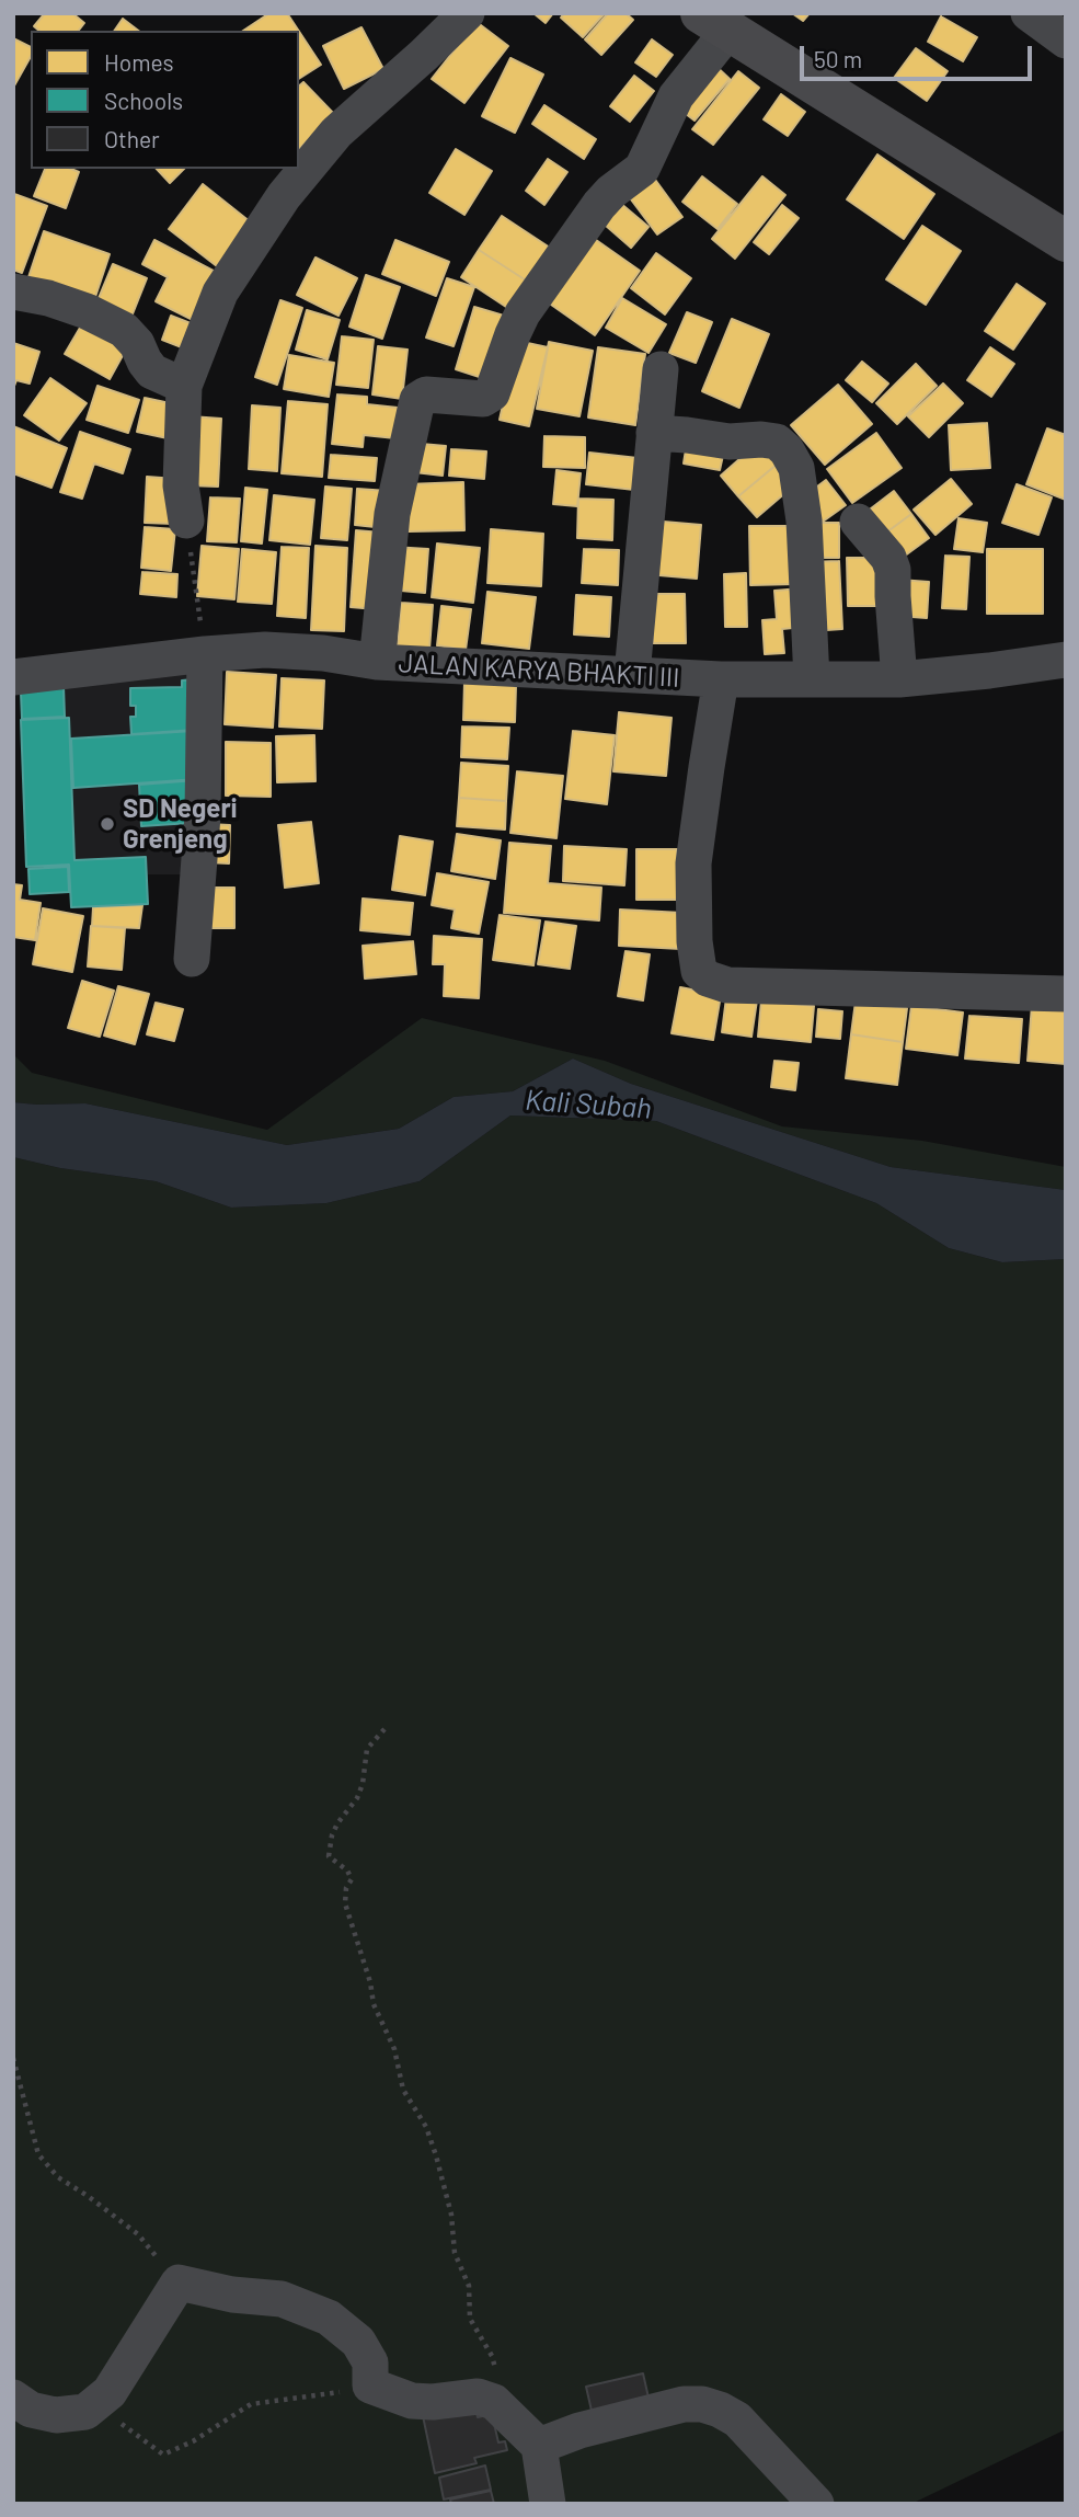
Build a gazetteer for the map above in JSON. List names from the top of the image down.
{
  "streets": {
    "street": ["JALAN KARYA BHAKTI III"]
  },
  "water": ["Kali Subah"],
  "places": ["SD Negeri Grenjeng"],
  "legend": ["Homes", "Schools", "Other"],
  "scale_bar": "50 m"
}
